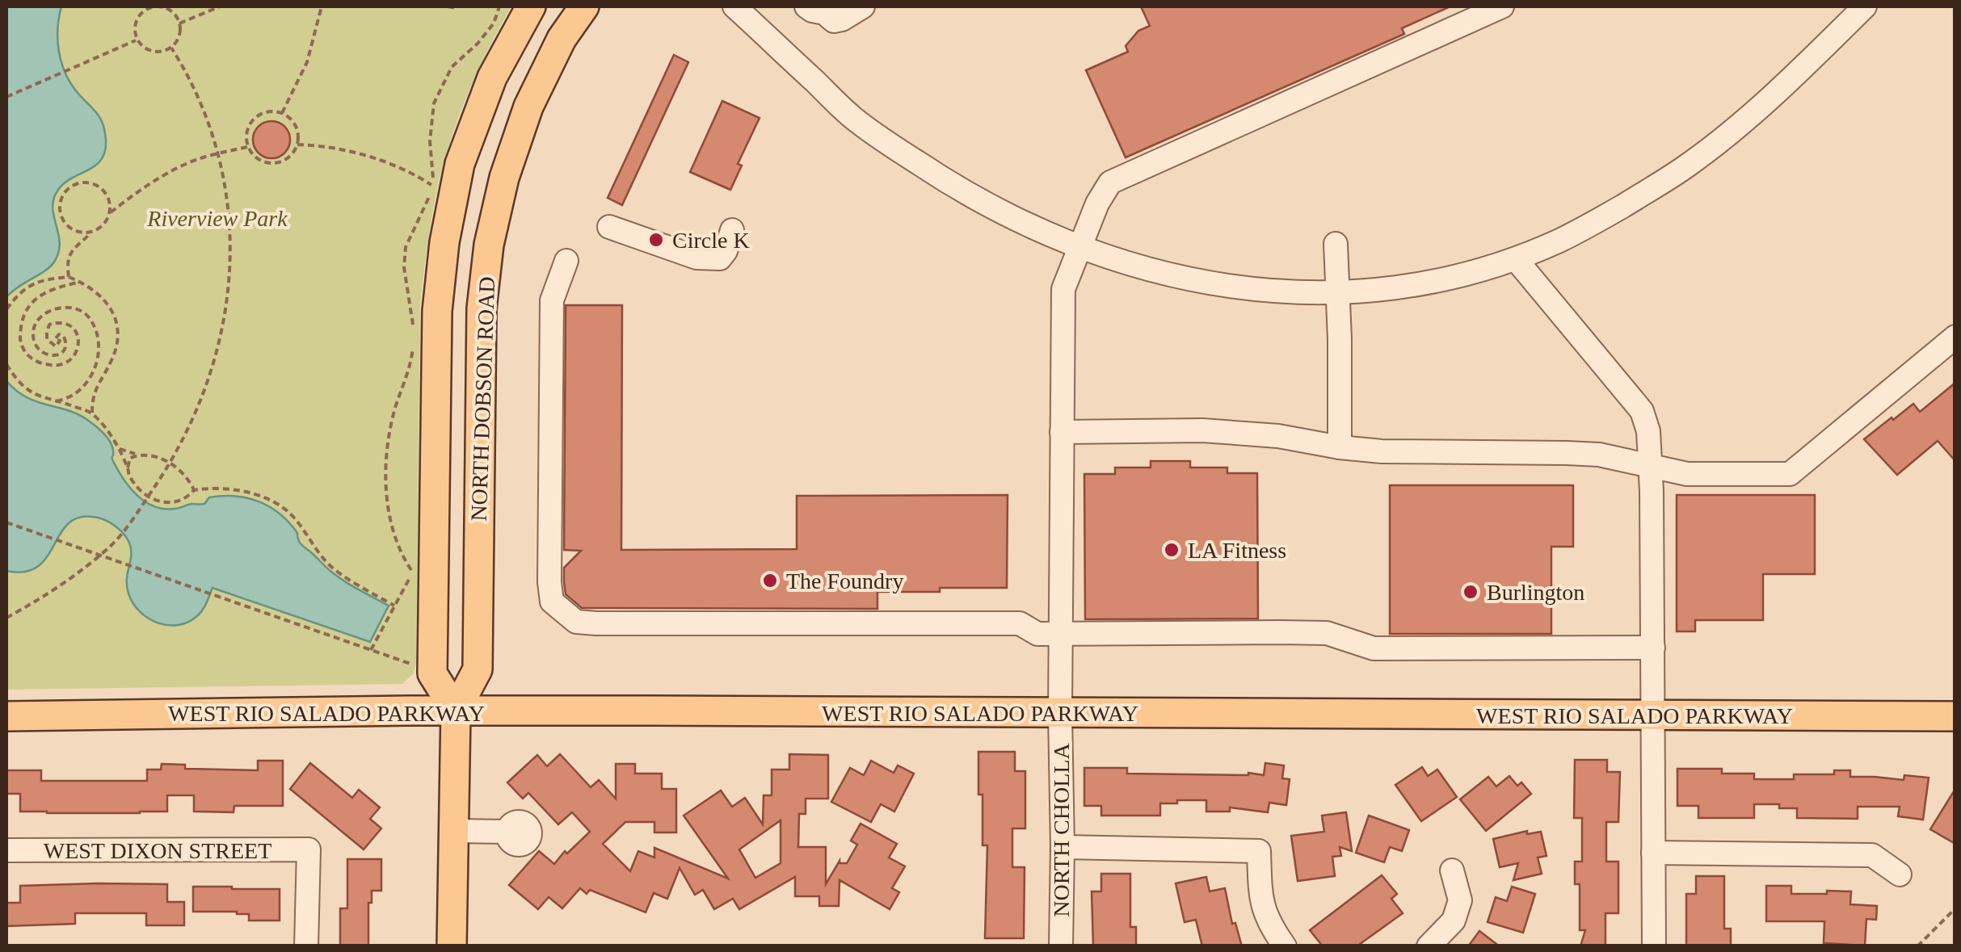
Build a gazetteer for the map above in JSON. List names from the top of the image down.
{
  "streets": {
    "main road": ["NORTH DOBSON ROAD", "WEST RIO SALADO PARKWAY"],
    "street": ["NORTH CHOLLA", "WEST DIXON STREET"]
  },
  "crossings": [
    ["NORTH DOBSON ROAD", "WEST RIO SALADO PARKWAY"],
    ["WEST RIO SALADO PARKWAY", "NORTH CHOLLA"]
  ],
  "parks": ["Riverview Park"],
  "places": [
    "Circle K",
    "LA Fitness",
    "The Foundry",
    "Burlington"
  ]
}
